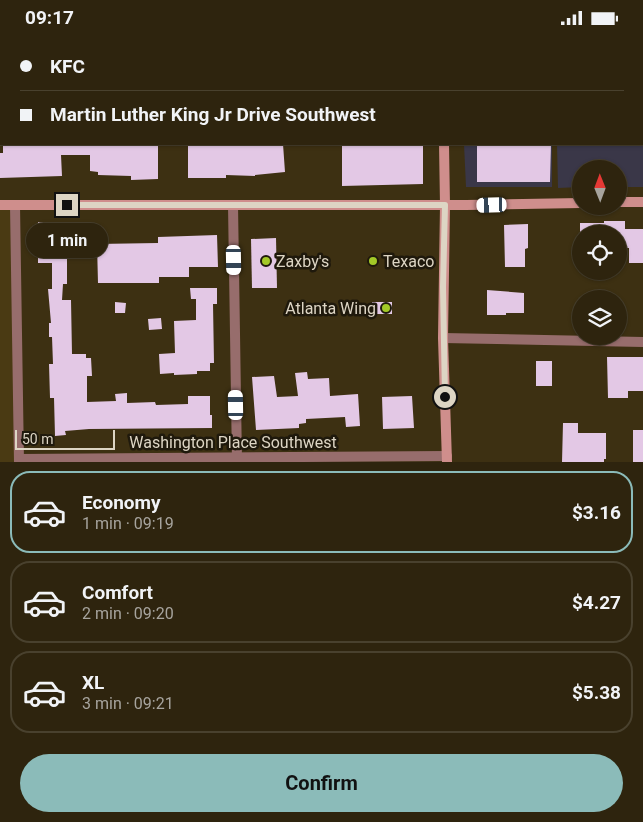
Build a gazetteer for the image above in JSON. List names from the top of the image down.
{
  "streets": {
    "street": ["Washington Place Southwest"]
  },
  "places": ["Zaxby's", "Texaco", "Atlanta Wing"],
  "scale_bar": "50 m",
  "north": "top",
  "page": {
    "status": "09:17",
    "banner": ["KFC", "Martin Luther King Jr Drive Southwest"],
    "bubble": "1 min",
    "scale": "50 m",
    "list": [
      {
        "name": "Economy",
        "note": "1 min · 09:19",
        "value": "$3.16"
      },
      {
        "name": "Comfort",
        "note": "2 min · 09:20",
        "value": "$4.27"
      },
      {
        "name": "XL",
        "note": "3 min · 09:21",
        "value": "$5.38"
      }
    ],
    "buttons": "Confirm"
  }
}
